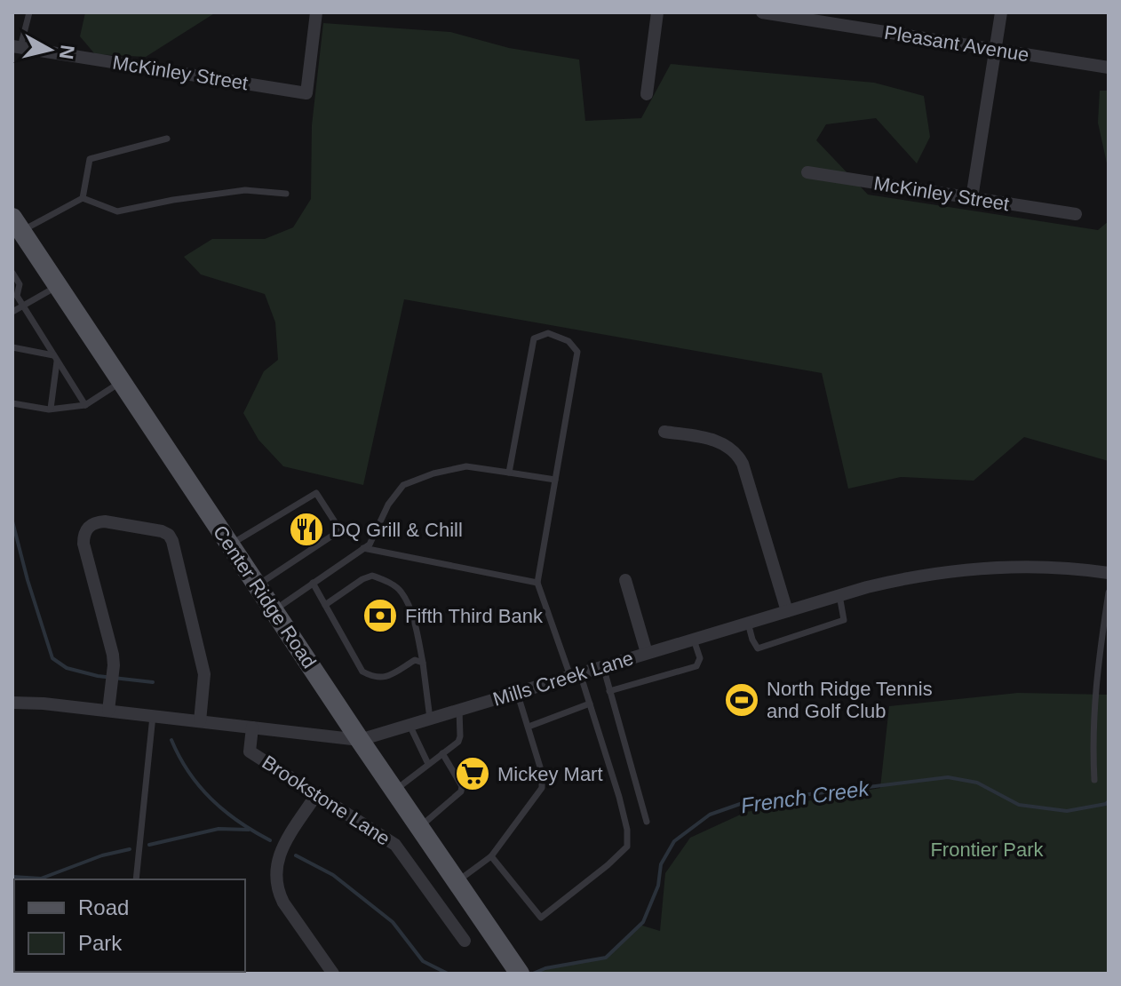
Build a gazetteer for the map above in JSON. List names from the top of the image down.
{
  "streets": {
    "main road": ["Center Ridge Road"],
    "street": [
      "Pleasant Avenue",
      "McKinley Street",
      "Mills Creek Lane",
      "Brookstone Lane"
    ]
  },
  "crossings": [
    ["Center Ridge Road", "Mills Creek Lane"],
    ["Mills Creek Lane", "Brookstone Lane"]
  ],
  "water": ["French Creek"],
  "parks": ["Frontier Park"],
  "places": {
    "restaurant": ["DQ Grill & Chill"],
    "bank": ["Fifth Third Bank"],
    "sports": ["North Ridge Tennis and Golf Club"],
    "supermarket": ["Mickey Mart"]
  },
  "legend": ["Road", "Park"],
  "north": "right"
}
